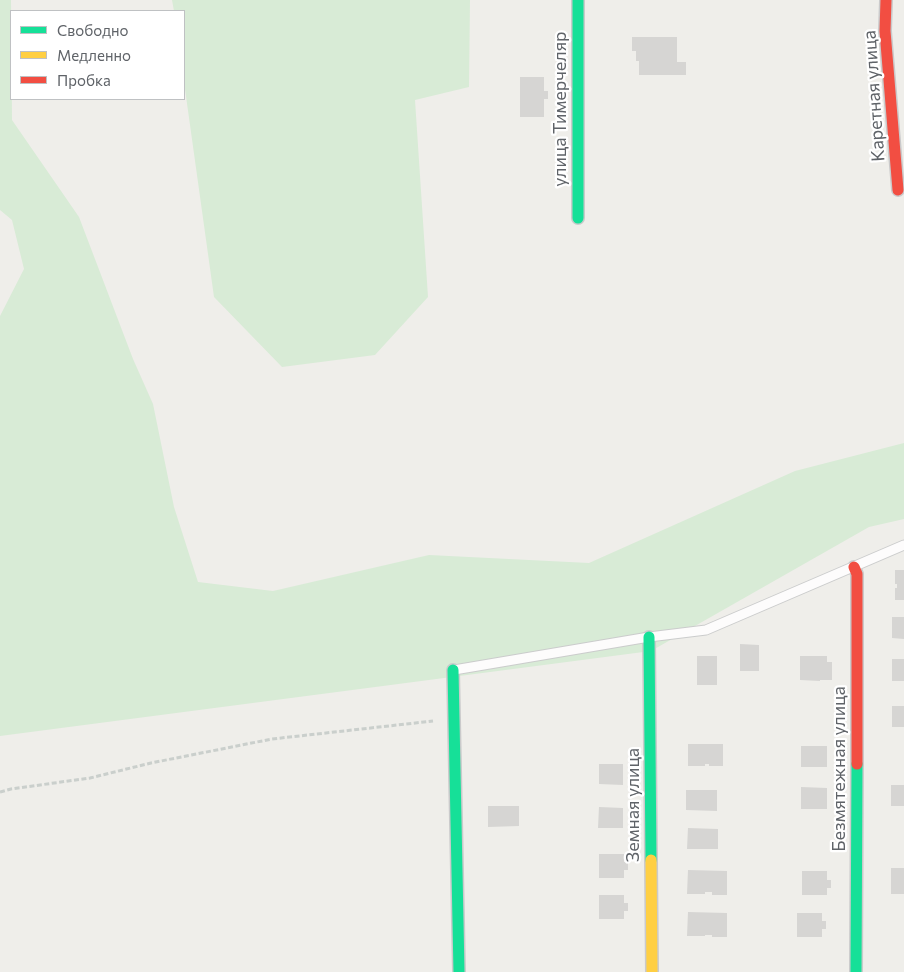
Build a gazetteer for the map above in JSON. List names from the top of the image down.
{
  "streets": {
    "street": [
      "Каретная улица",
      "улица Тимерчеляр",
      "Безмятежная улица",
      "Земная улица"
    ]
  },
  "legend": ["Свободно", "Медленно", "Пробка"]
}
